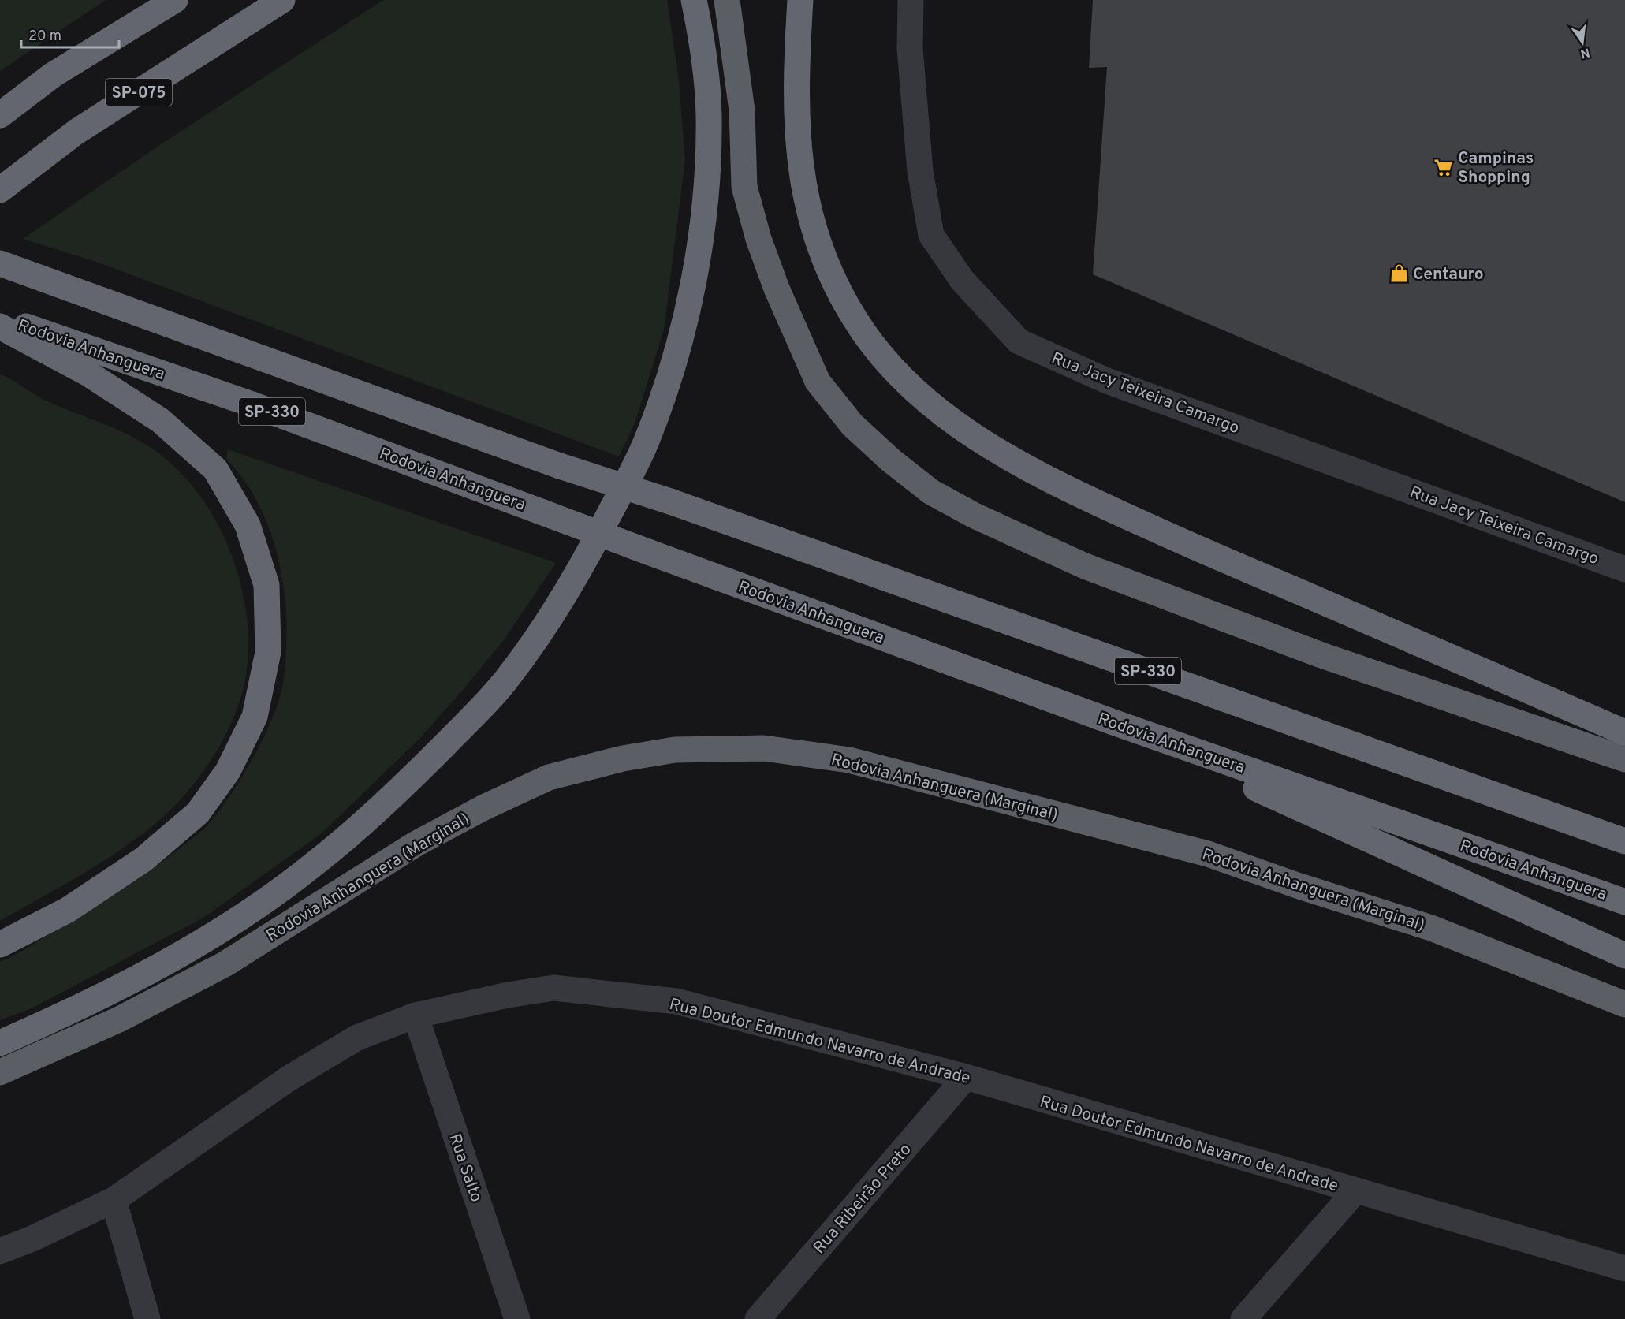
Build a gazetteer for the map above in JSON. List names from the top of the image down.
{
  "streets": {
    "highway": [
      "SP-075",
      "Rodovia Anhanguera",
      "SP-330",
      "Rodovia Anhanguera (Marginal)"
    ],
    "street": [
      "Rua Jacy Teixeira Camargo",
      "Rua Doutor Edmundo Navarro de Andrade",
      "Rua Salto",
      "Rua Ribeirão Preto"
    ]
  },
  "crossings": [
    ["Rua Doutor Edmundo Navarro de Andrade", "Rua Salto"],
    ["Rua Doutor Edmundo Navarro de Andrade", "Rua Ribeirão Preto"]
  ],
  "places": {
    "supermarket": ["Campinas Shopping"],
    "shop": ["Centauro"]
  },
  "scale_bar": "20 m",
  "north": "bottom"
}
